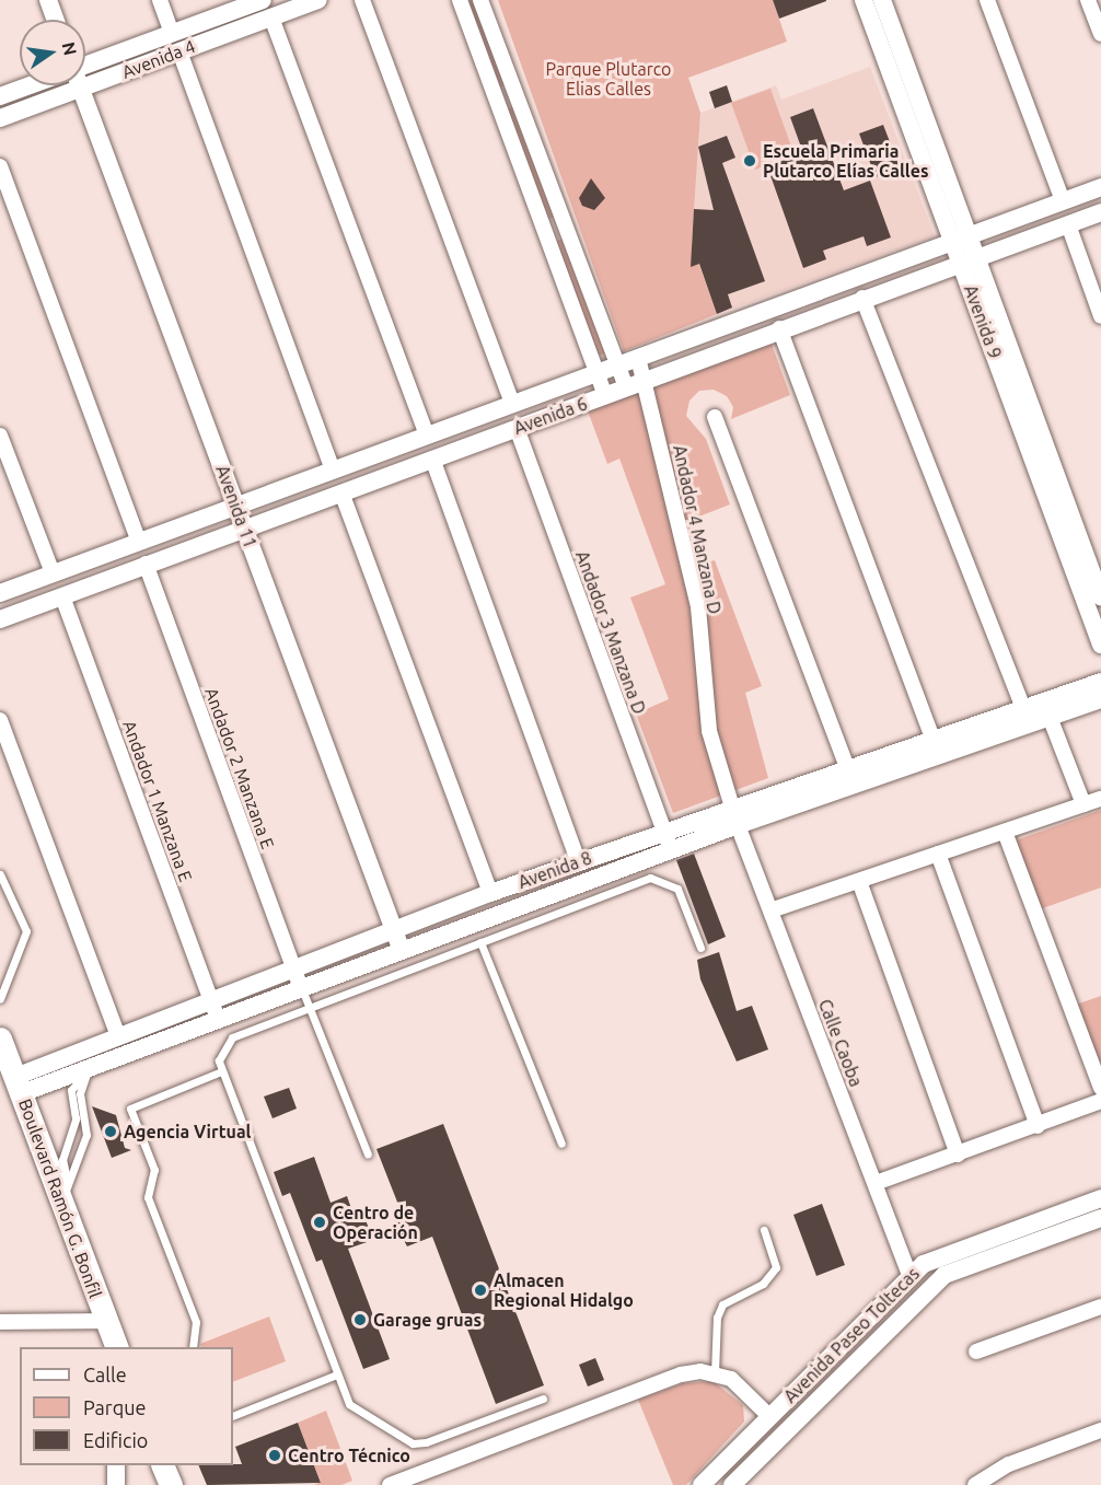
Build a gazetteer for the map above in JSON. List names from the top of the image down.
{
  "streets": {
    "main road": ["Boulevard Ramón G. Bonfil"],
    "street": [
      "Avenida 4",
      "Avenida 9",
      "Avenida 6",
      "Avenida 11",
      "Andador 4 Manzana D",
      "Andador 3 Manzana D",
      "Andador 2 Manzana E",
      "Andador 1 Manzana E",
      "Avenida 8",
      "Calle Caoba",
      "Avenida Paseo Toltecas"
    ]
  },
  "crossings": [
    ["Avenida 4", "Avenida 11"],
    ["Avenida 9", "Avenida 6"],
    ["Avenida 6", "Avenida 11"],
    ["Avenida 6", "Andador 4 Manzana D"],
    ["Avenida 6", "Andador 3 Manzana D"],
    ["Avenida 6", "Andador 2 Manzana E"],
    ["Avenida 6", "Andador 1 Manzana E"],
    ["Avenida 11", "Avenida 8"],
    ["Andador 4 Manzana D", "Avenida 8"],
    ["Andador 4 Manzana D", "Calle Caoba"],
    ["Andador 3 Manzana D", "Avenida 8"],
    ["Andador 2 Manzana E", "Avenida 8"],
    ["Andador 1 Manzana E", "Avenida 8"],
    ["Avenida 8", "Calle Caoba"],
    ["Avenida 8", "Boulevard Ramón G. Bonfil"],
    ["Calle Caoba", "Avenida Paseo Toltecas"]
  ],
  "parks": ["Parque Plutarco Elias Calles"],
  "places": [
    "Escuela Primaria Plutarco Elías Calles",
    "Agencia Virtual",
    "Centro de Operación",
    "Almacen Regional Hidalgo",
    "Garage gruas",
    "Centro Técnico"
  ],
  "legend": ["Calle", "Parque", "Edificio"],
  "north": "right"
}
